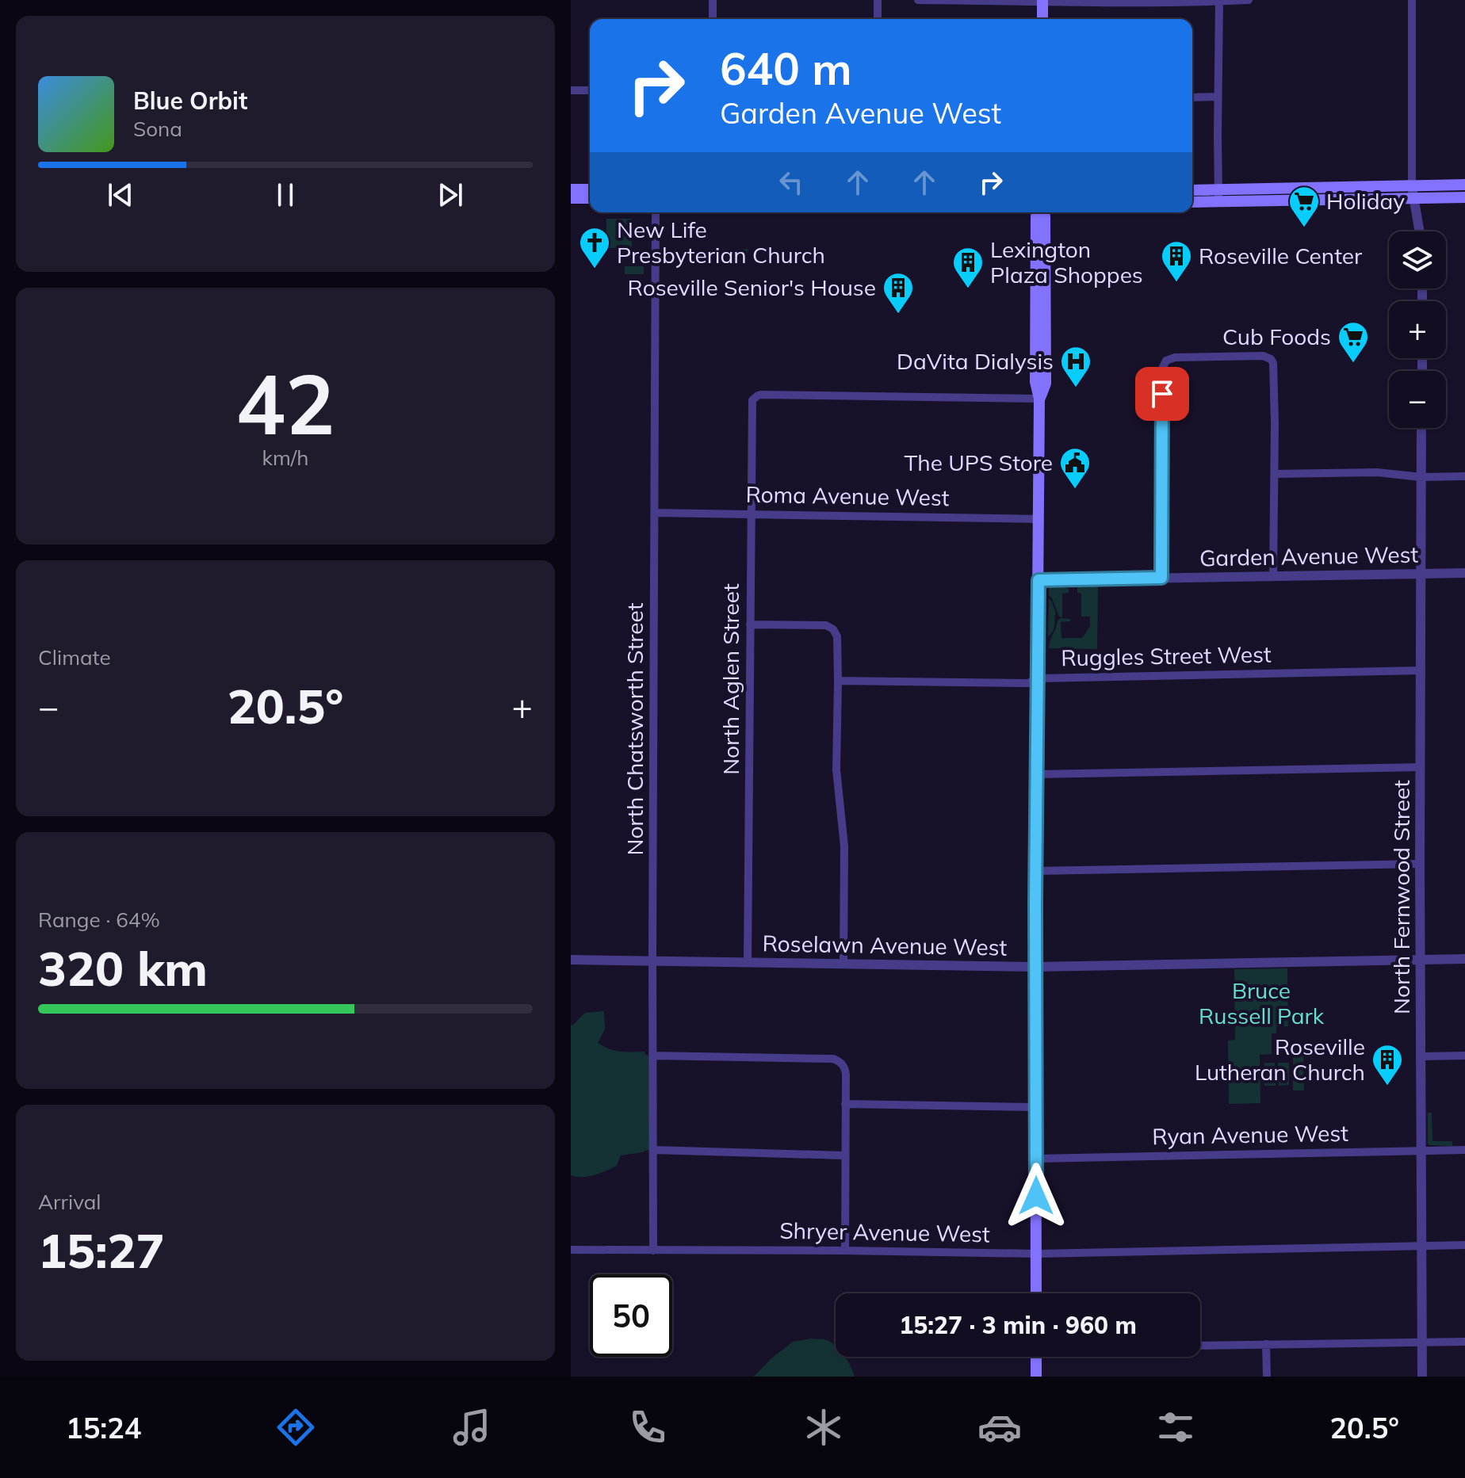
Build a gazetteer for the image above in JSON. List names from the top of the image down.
{
  "streets": {
    "street": [
      "Roma Avenue West",
      "Garden Avenue West",
      "Ruggles Street West",
      "North Aglen Street",
      "North Chatsworth Street",
      "North Fernwood Street",
      "Roselawn Avenue West",
      "Ryan Avenue West",
      "Shryer Avenue West"
    ]
  },
  "crossings": [
    ["Roma Avenue West", "North Aglen Street"],
    ["Roma Avenue West", "North Chatsworth Street"],
    ["Garden Avenue West", "North Fernwood Street"],
    ["Ruggles Street West", "North Fernwood Street"],
    ["North Aglen Street", "Roselawn Avenue West"],
    ["North Chatsworth Street", "Roselawn Avenue West"],
    ["North Chatsworth Street", "Shryer Avenue West"],
    ["North Fernwood Street", "Roselawn Avenue West"],
    ["North Fernwood Street", "Ryan Avenue West"],
    ["North Fernwood Street", "Shryer Avenue West"]
  ],
  "parks": ["Bruce Russell Park"],
  "places": {
    "supermarket": ["Holiday", "Cub Foods"],
    "church": ["New Life Presbyterian Church"],
    "building": [
      "Roseville Center",
      "Lexington Plaza Shoppes",
      "Roseville Senior's House",
      "Roseville Lutheran Church"
    ],
    "hospital": ["DaVita Dialysis"],
    "public building": ["The UPS Store"]
  },
  "page": {
    "turn": ["640 m", "Garden Avenue West"],
    "song": ["Blue Orbit", "Sona"],
    "map_buttons": ["+", "−"],
    "tile": [
      ["42", "km/h"],
      "Climate",
      ["Range · 64%", "320 km"],
      ["Arrival", "15:27"]
    ],
    "heat": ["−", "20.5°", "+"],
    "limit": "50",
    "trip": "15:27 · 3 min · 960 m",
    "tabs": ["15:24", "20.5°"]
  }
}
